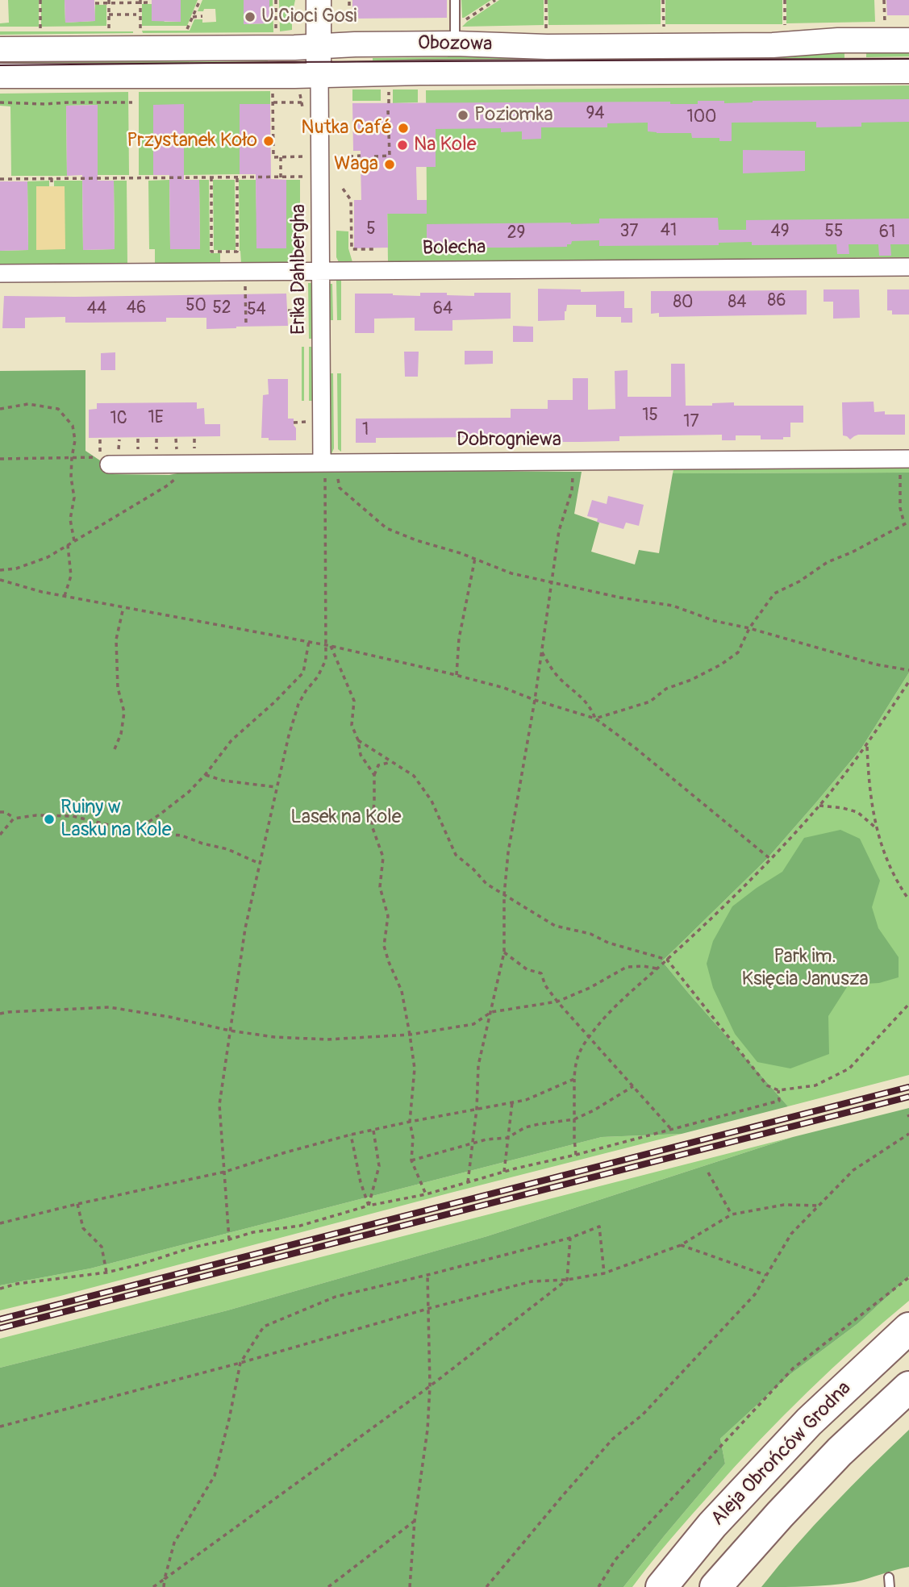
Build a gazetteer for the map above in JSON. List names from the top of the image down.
{
  "streets": {
    "highway": ["Aleja Obrońców Grodna"],
    "street": [
      "Obozowa",
      "Bolecha",
      "Erika Dahlbergha",
      "Dobrogniewa"
    ]
  },
  "crossings": [
    ["Obozowa", "Erika Dahlbergha"],
    ["Bolecha", "Erika Dahlbergha"],
    ["Erika Dahlbergha", "Dobrogniewa"]
  ],
  "parks": ["Lasek na Kole", "Park im. Księcia Janusza"],
  "places": [
    "U Cioci Gosi",
    "Poziomka",
    "Nutka Café",
    "Przystanek Koło",
    "Na Kole",
    "Waga",
    "Ruiny w Lasku na Kole"
  ],
  "house_numbers": [
    "94",
    "100",
    "5",
    "41",
    "37",
    "49",
    "55",
    "61",
    "29",
    "86",
    "80",
    "84",
    "50",
    "46",
    "52",
    "44",
    "64",
    "54",
    "15",
    "1E",
    "1C",
    "17",
    "1"
  ]
}
